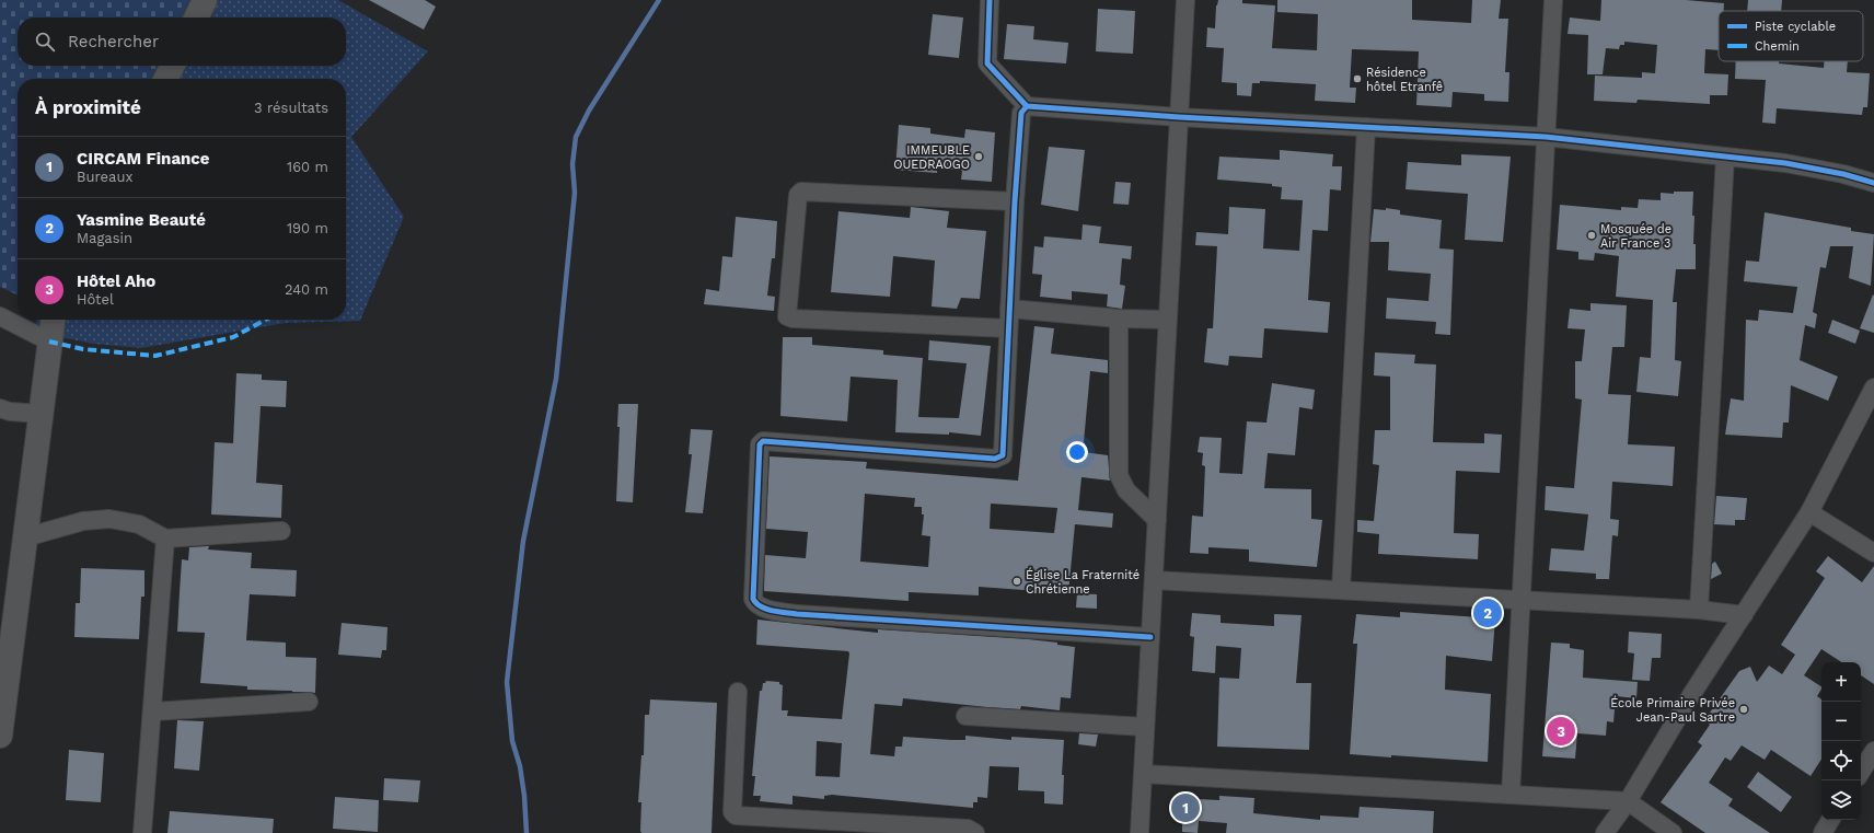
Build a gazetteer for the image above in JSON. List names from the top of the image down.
{
  "places": [
    "Résidence hôtel Etranfê",
    "IMMEUBLE OUEDRAOGO",
    "Mosquée de Air France 3",
    "Église La Fraternité Chrétienne",
    "École Primaire Privée Jean-Paul Sartre"
  ],
  "legend": ["Piste cyclable", "Chemin"],
  "page": {
    "search": "Rechercher",
    "heading": ["À proximité", "3 résultats"],
    "list": [
      {
        "mark": "1",
        "name": "CIRCAM Finance",
        "note": "Bureaux",
        "value": "160 m"
      },
      {
        "mark": "2",
        "name": "Yasmine Beauté",
        "note": "Magasin",
        "value": "190 m"
      },
      {
        "mark": "3",
        "name": "Hôtel Aho",
        "note": "Hôtel",
        "value": "240 m"
      }
    ],
    "pins": ["2", "3", "1"],
    "map_buttons": ["+", "−"]
  }
}
